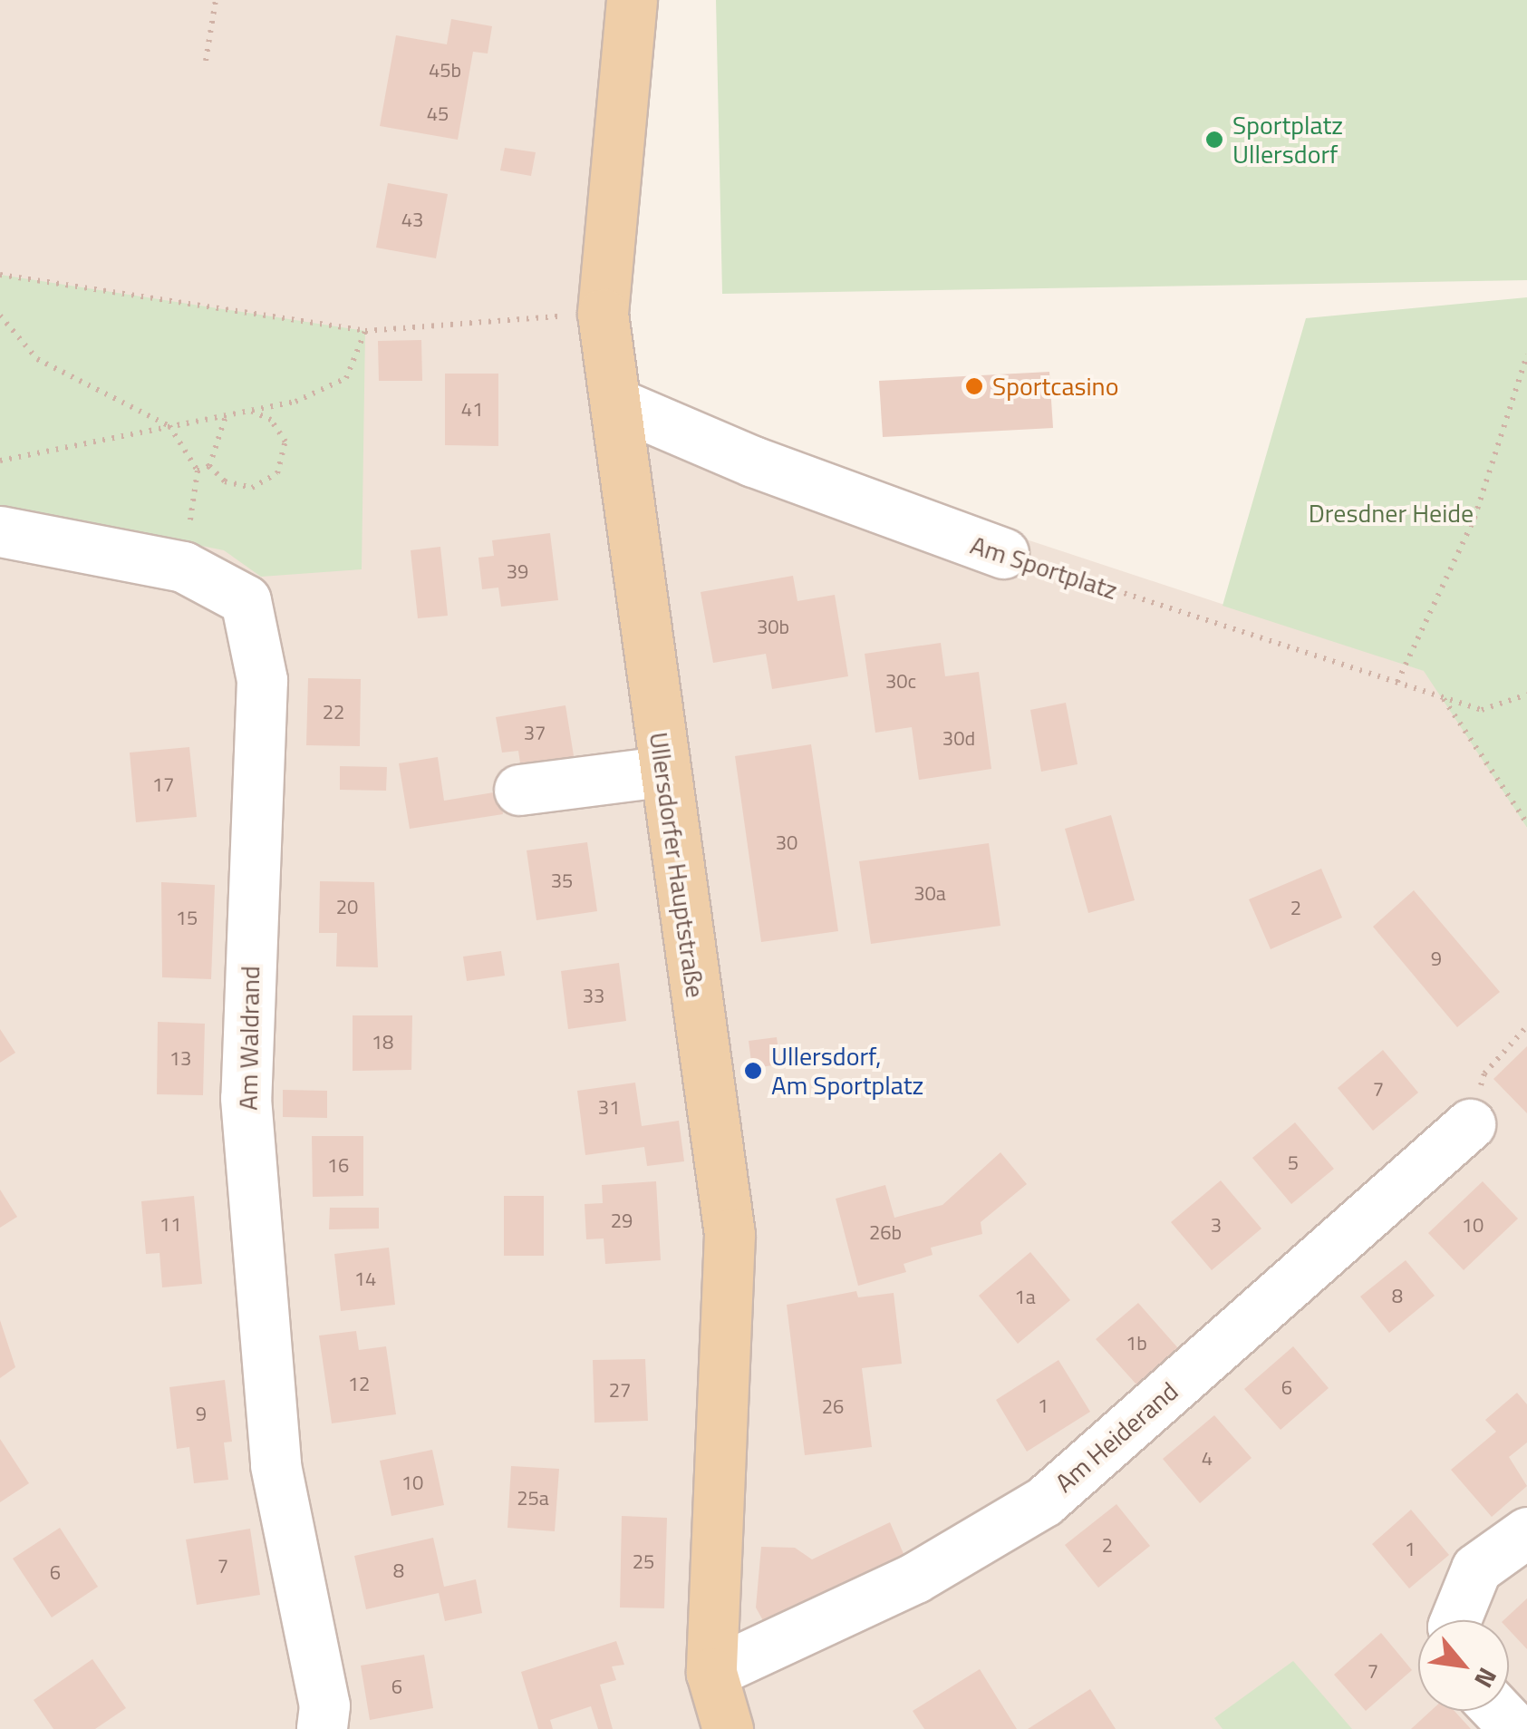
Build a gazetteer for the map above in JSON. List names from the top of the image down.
{
  "streets": {
    "main road": ["Ullersdorfer Hauptstraße"],
    "street": ["Am Sportplatz", "Am Waldrand", "Am Heiderand"]
  },
  "crossings": [
    ["Am Sportplatz", "Ullersdorfer Hauptstraße"],
    ["Ullersdorfer Hauptstraße", "Am Heiderand"]
  ],
  "parks": ["Dresdner Heide"],
  "places": ["Sportplatz Ullersdorf", "Sportcasino", "Ullersdorf, Am Sportplatz"],
  "house_numbers": [
    "45b",
    "45",
    "43",
    "41",
    "39",
    "30b",
    "30c",
    "22",
    "37",
    "30d",
    "17",
    "30",
    "35",
    "30a",
    "20",
    "2",
    "15",
    "9",
    "33",
    "18",
    "13",
    "7",
    "31",
    "5",
    "16",
    "29",
    "11",
    "3",
    "10",
    "26b",
    "14",
    "8",
    "1a",
    "1b",
    "12",
    "6",
    "27",
    "1",
    "26",
    "9",
    "4",
    "10",
    "25a",
    "2",
    "1",
    "25",
    "7",
    "8",
    "6",
    "7",
    "6"
  ],
  "north": "bottom right"
}
